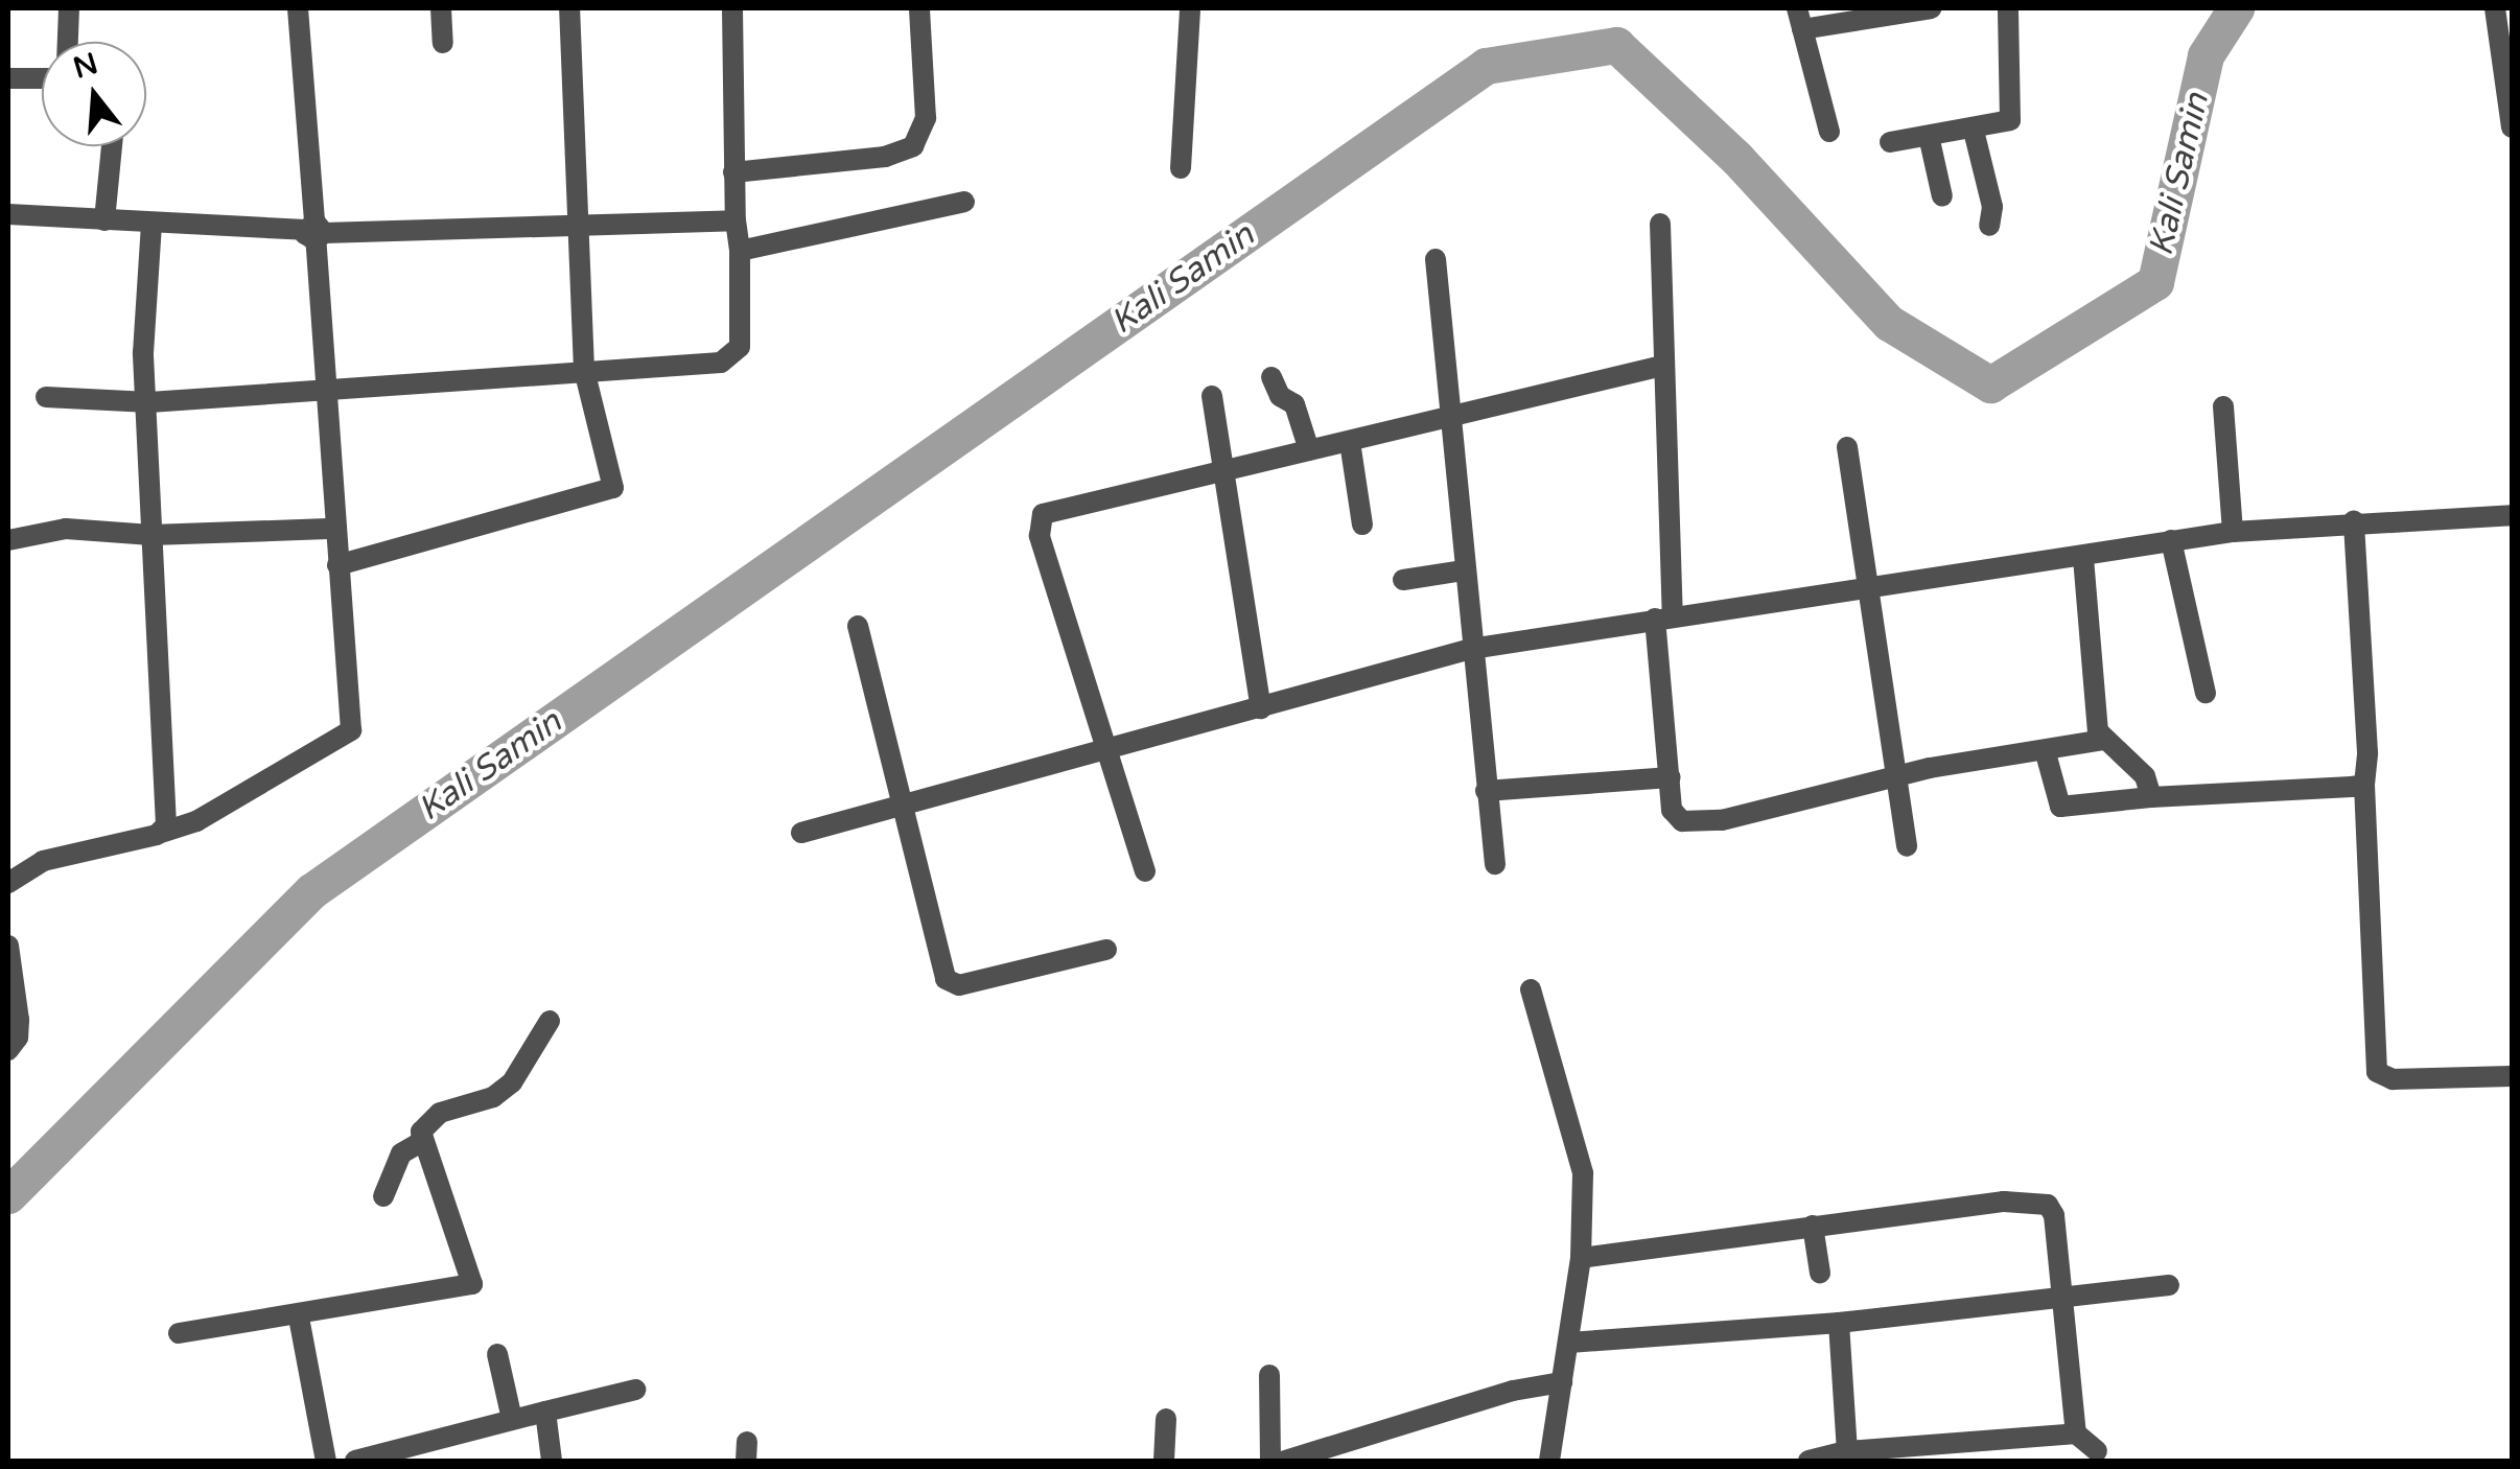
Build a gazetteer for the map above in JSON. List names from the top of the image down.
{
  "water": ["Kali Samin"],
  "north": "top"
}
